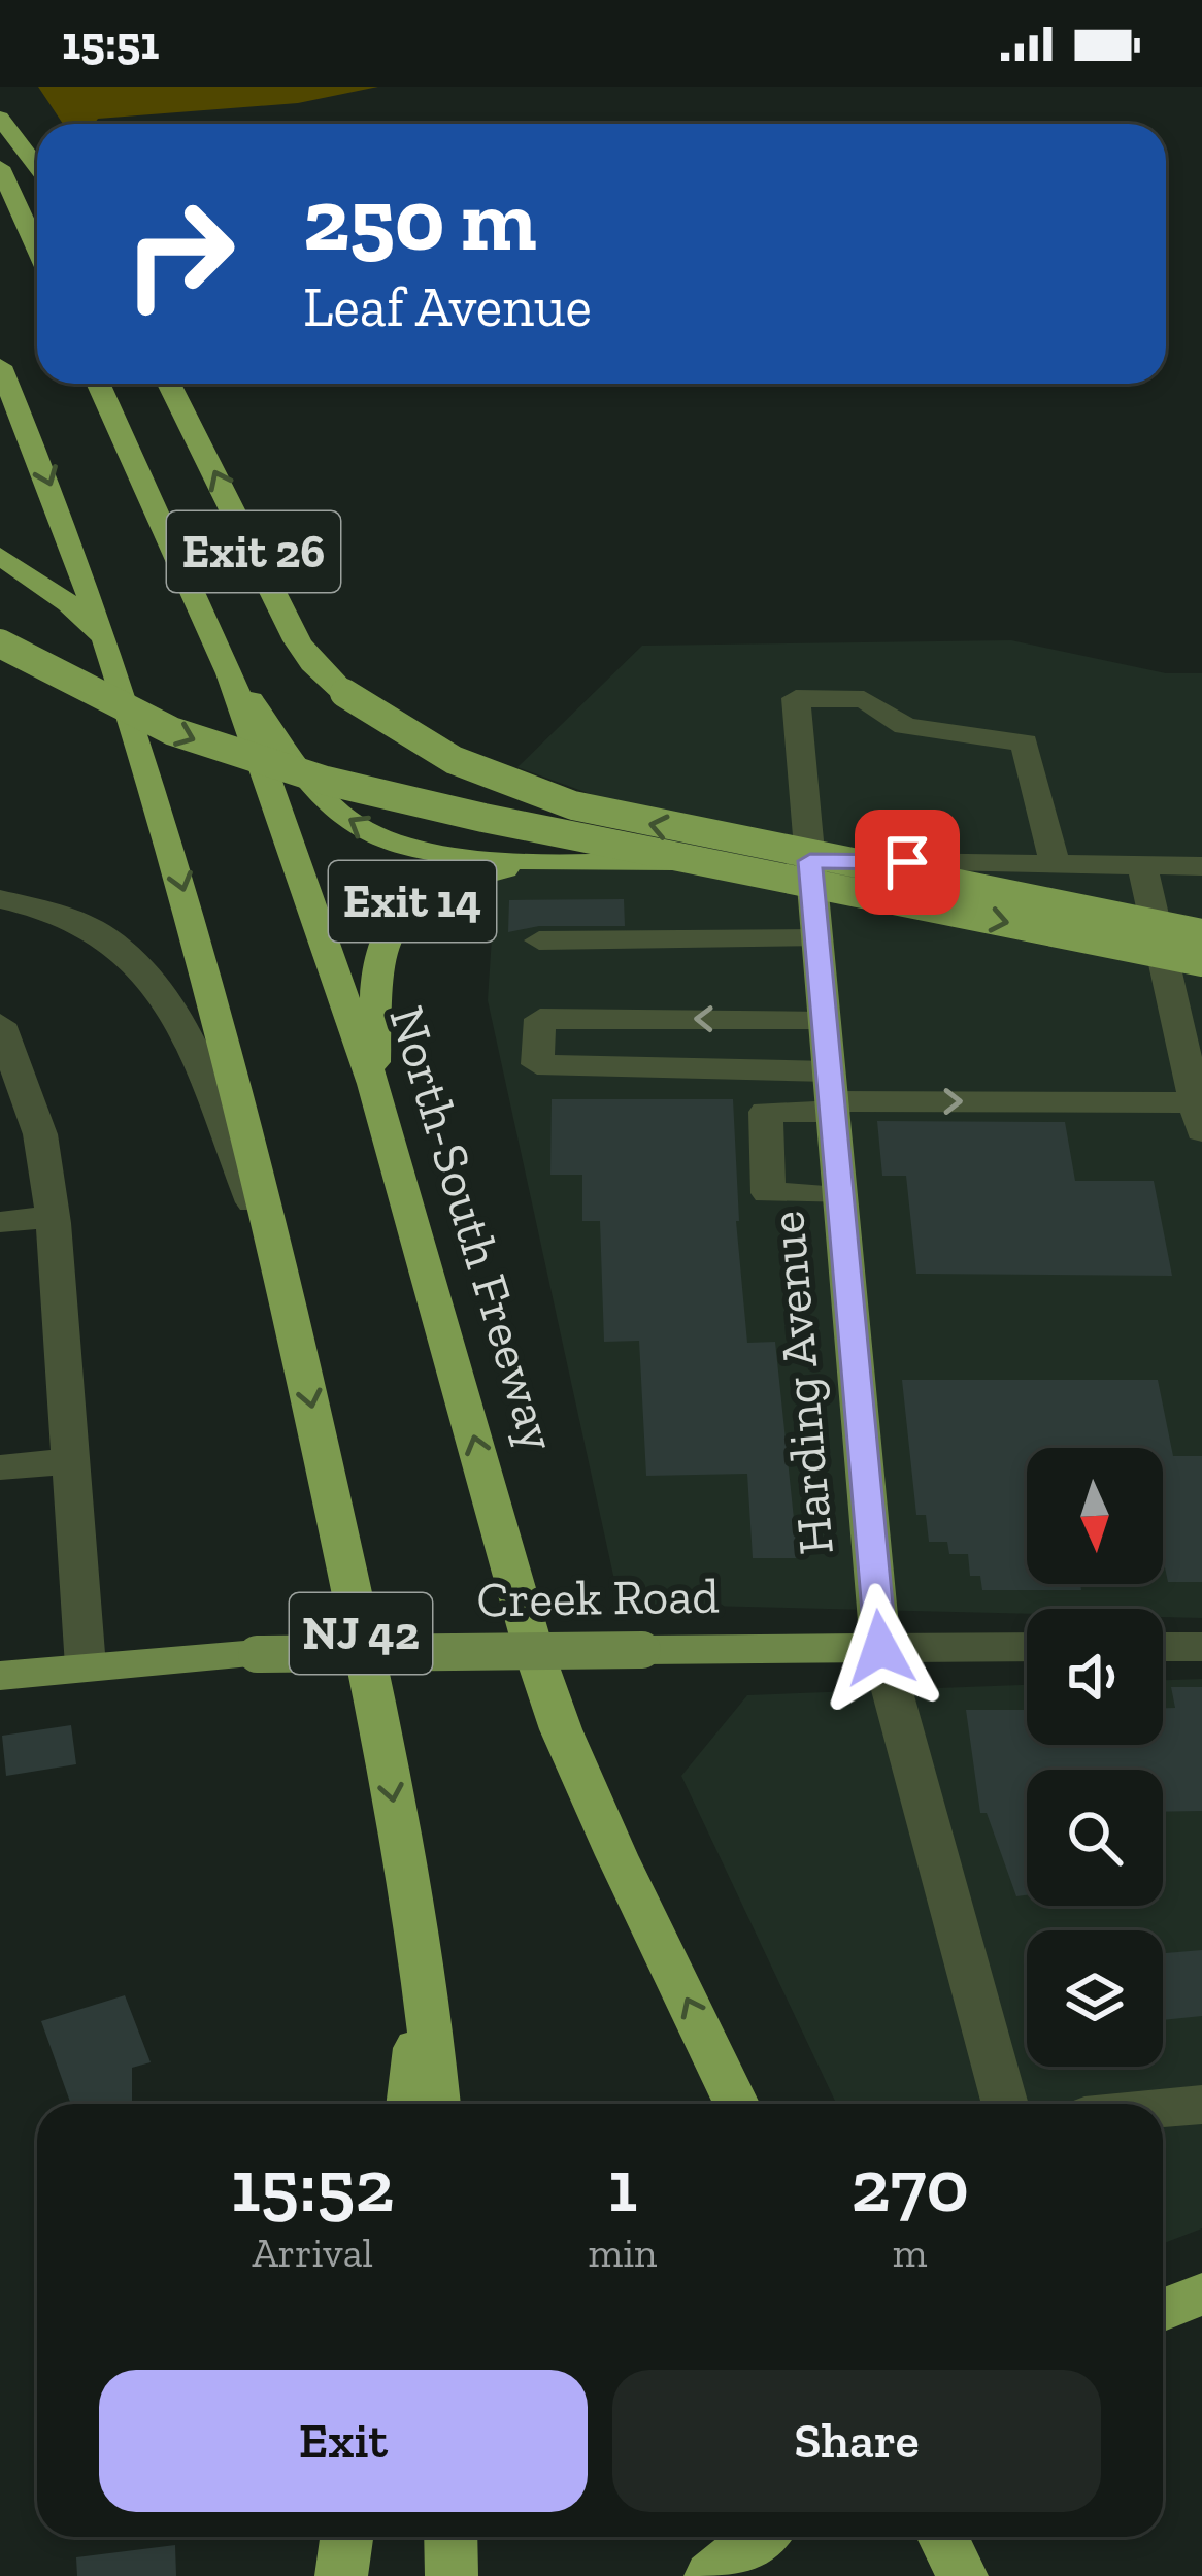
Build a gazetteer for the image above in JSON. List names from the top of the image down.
{
  "streets": {
    "highway": [
      "Exit 26",
      "Exit 14",
      "North-South Freeway",
      "NJ 42"
    ],
    "main road": ["Harding Avenue", "Creek Road"]
  },
  "crossings": [
    ["Exit 14", "North-South Freeway"],
    ["Harding Avenue", "Creek Road"]
  ],
  "north": "bottom",
  "page": {
    "status": "15:51",
    "turn": ["250 m", "Leaf Avenue"],
    "eta": [
      "15:52",
      "Arrival",
      "1",
      "min",
      "270",
      "m"
    ],
    "buttons": ["Exit", "Share"]
  }
}
